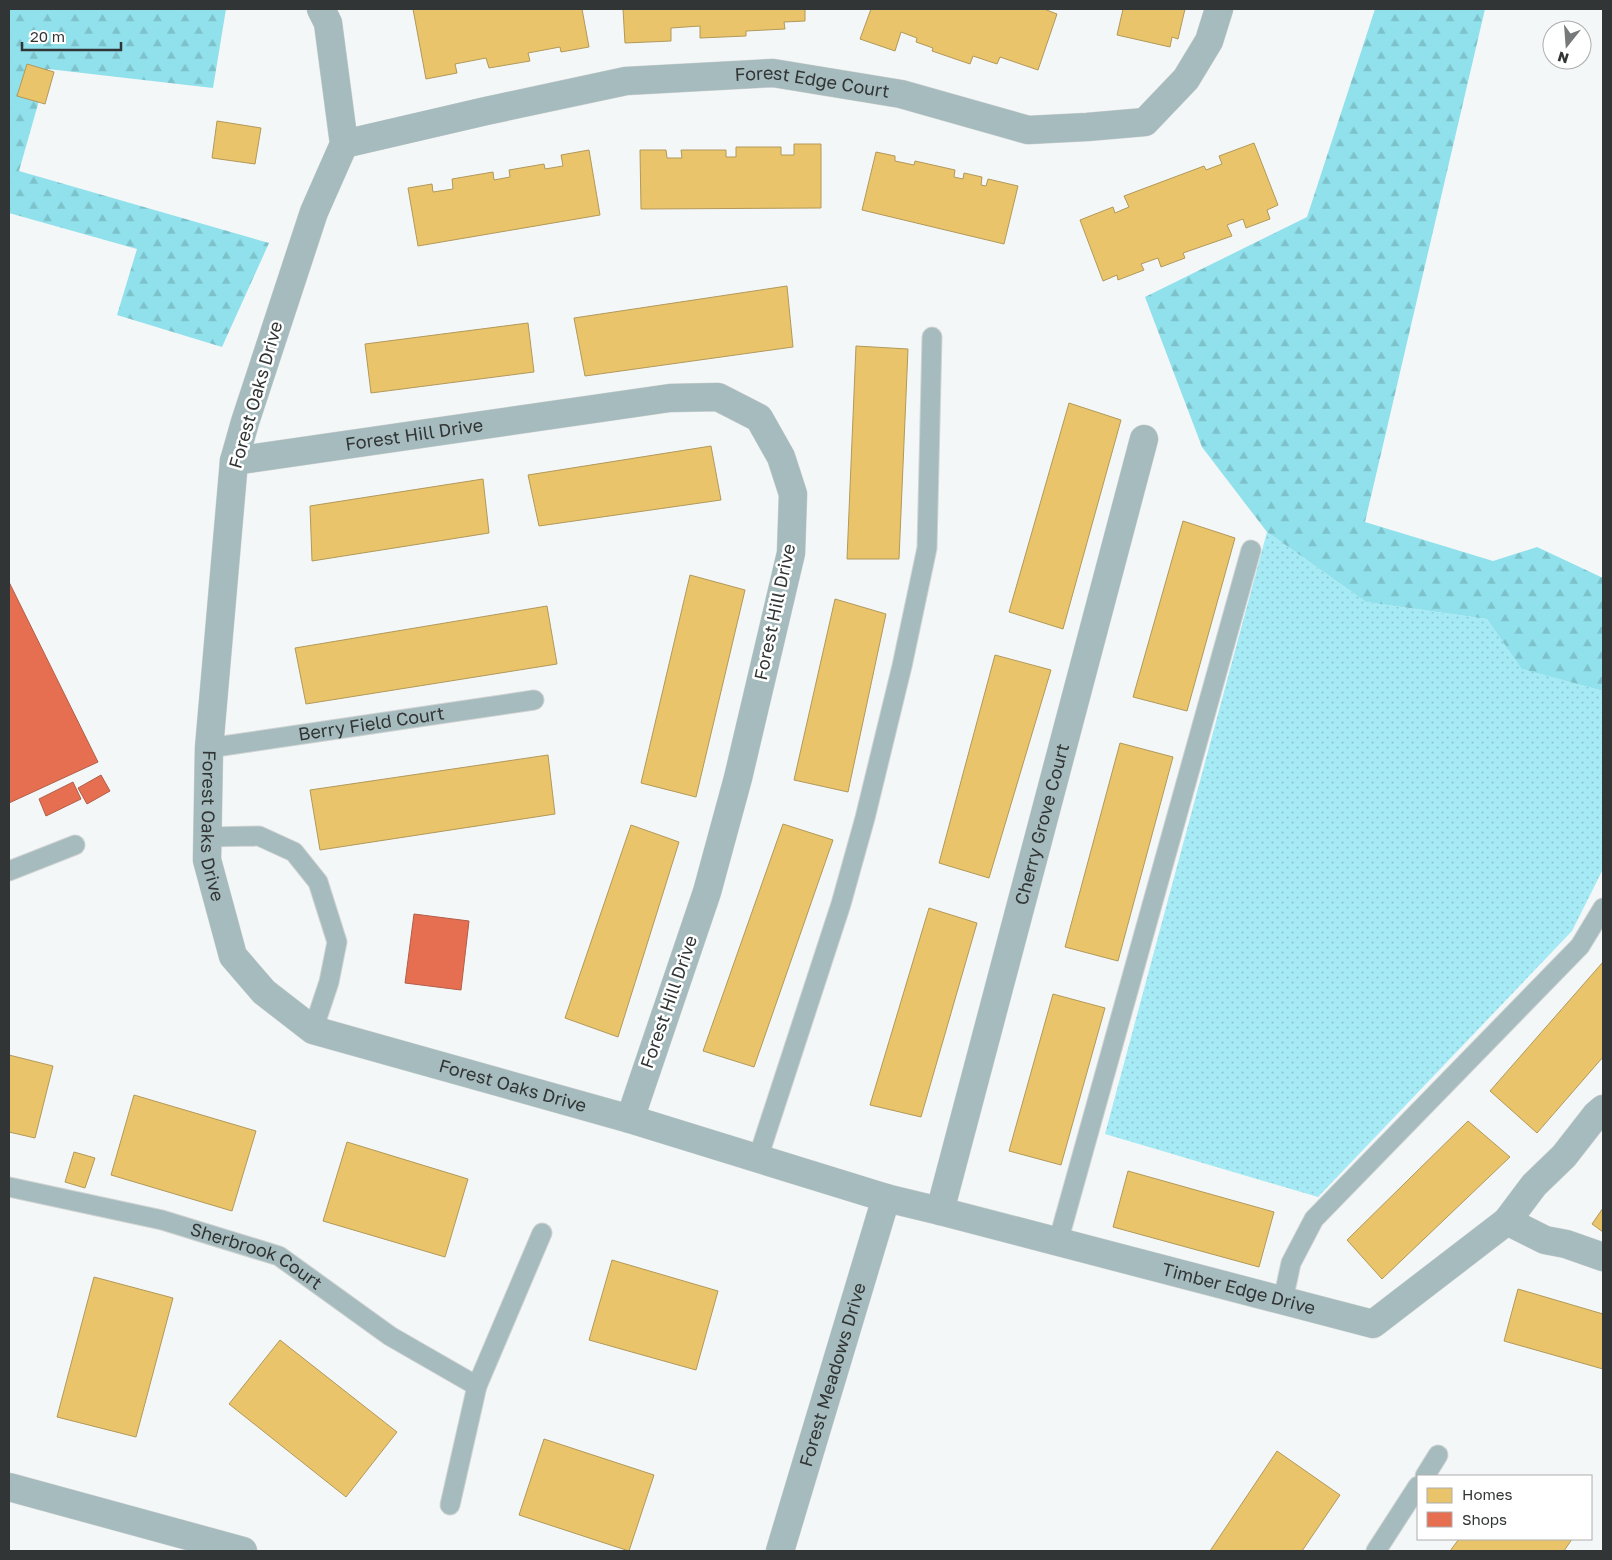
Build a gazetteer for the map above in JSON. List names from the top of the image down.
{
  "streets": {
    "street": [
      "Forest Edge Court",
      "Forest Oaks Drive",
      "Forest Hill Drive",
      "Cherry Grove Court",
      "Timber Edge Drive",
      "Forest Meadows Drive"
    ],
    "lane": ["Berry Field Court", "Sherbrook Court"]
  },
  "crossings": [
    ["Forest Edge Court", "Forest Oaks Drive"],
    ["Forest Oaks Drive", "Forest Hill Drive"],
    ["Forest Oaks Drive", "Berry Field Court"],
    ["Forest Oaks Drive", "Forest Meadows Drive"],
    ["Cherry Grove Court", "Timber Edge Drive"]
  ],
  "legend": ["Homes", "Shops"],
  "scale_bar": "20 m",
  "north": "bottom"
}
